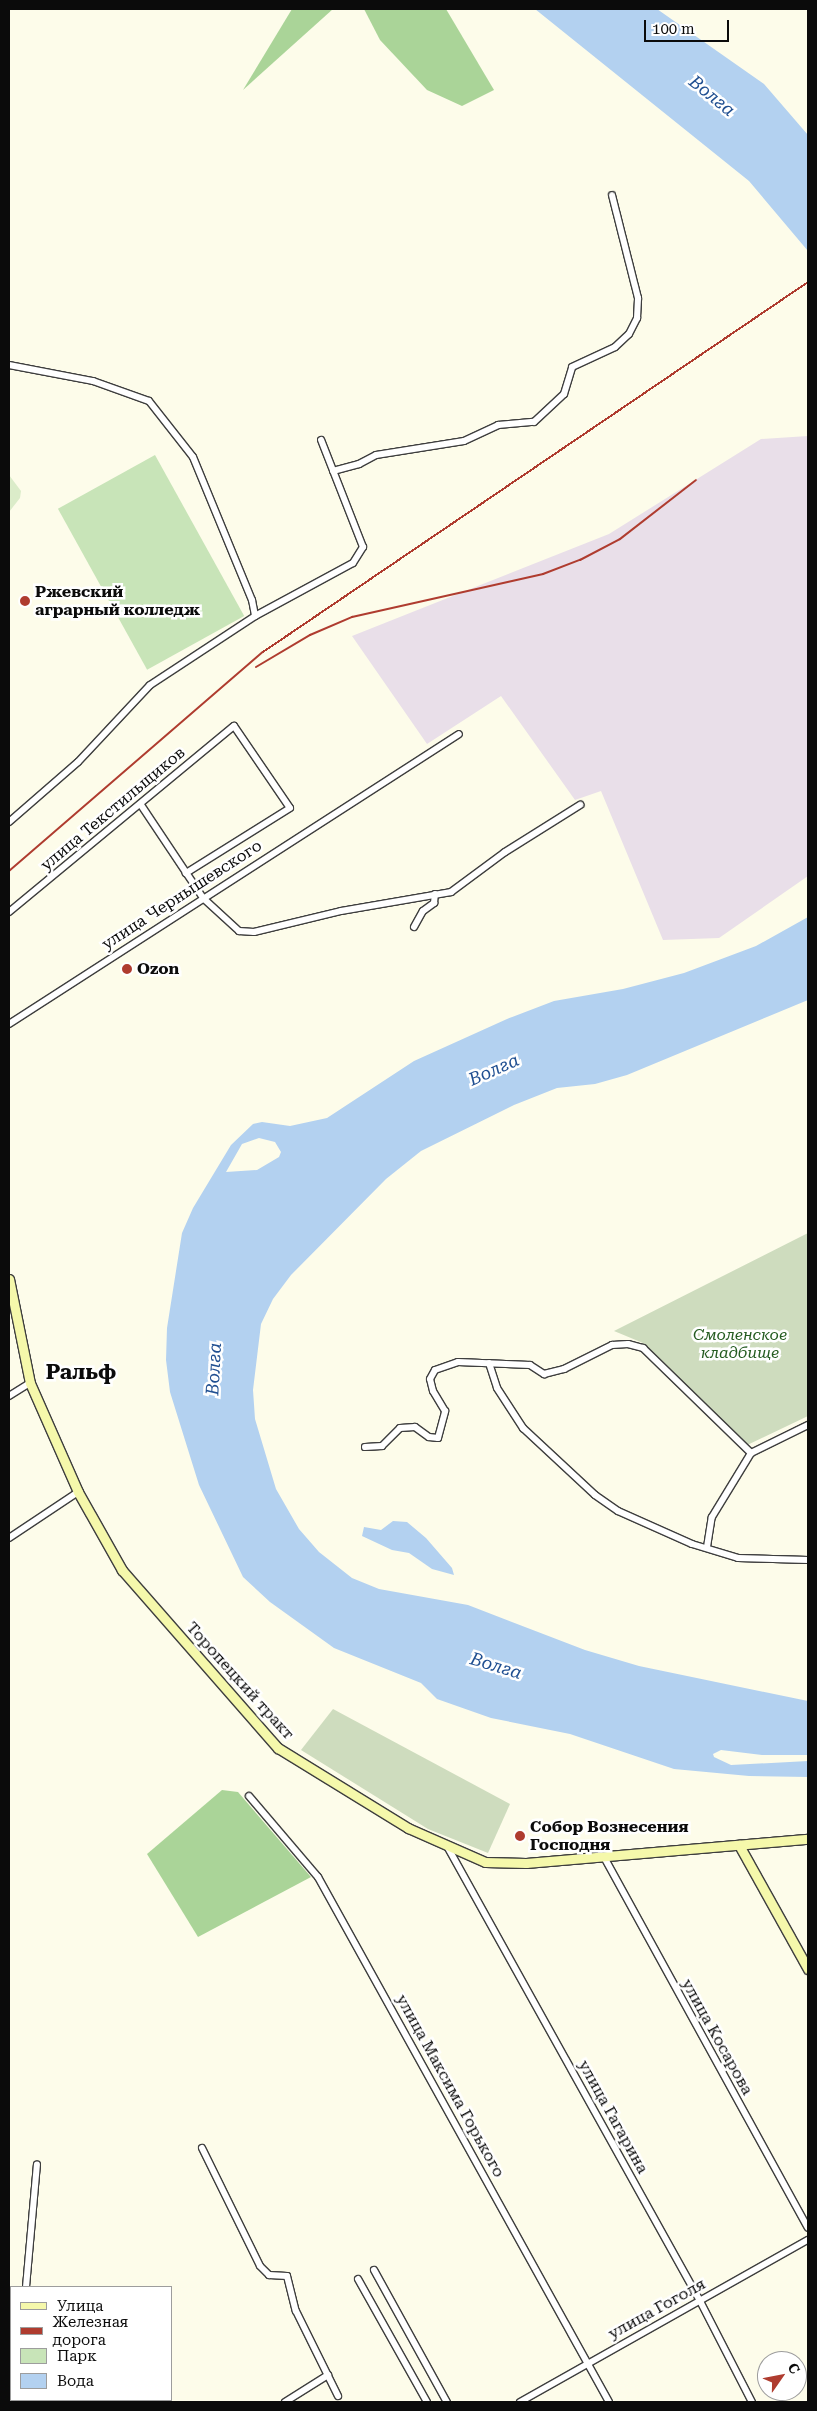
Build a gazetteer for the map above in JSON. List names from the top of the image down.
{
  "streets": {
    "main road": ["Торопецкий тракт"],
    "street": [
      "улица Текстильщиков",
      "улица Чернышевского",
      "улица Косарова",
      "улица Максима Горького",
      "улица Гагарина",
      "улица Гоголя"
    ]
  },
  "crossings": [
    ["Торопецкий тракт", "улица Косарова"],
    ["Торопецкий тракт", "улица Гагарина"],
    ["улица Максима Горького", "улица Гоголя"],
    ["улица Гагарина", "улица Гоголя"]
  ],
  "districts": ["Ральф"],
  "water": ["Волга"],
  "parks": ["Смоленское кладбище"],
  "places": ["Ржевский аграрный колледж", "Ozon", "Собор Вознесения Господня"],
  "legend": [
    "Улица",
    "Железная дорога",
    "Парк",
    "Вода"
  ],
  "scale_bar": "100 m",
  "north": "top right"
}
